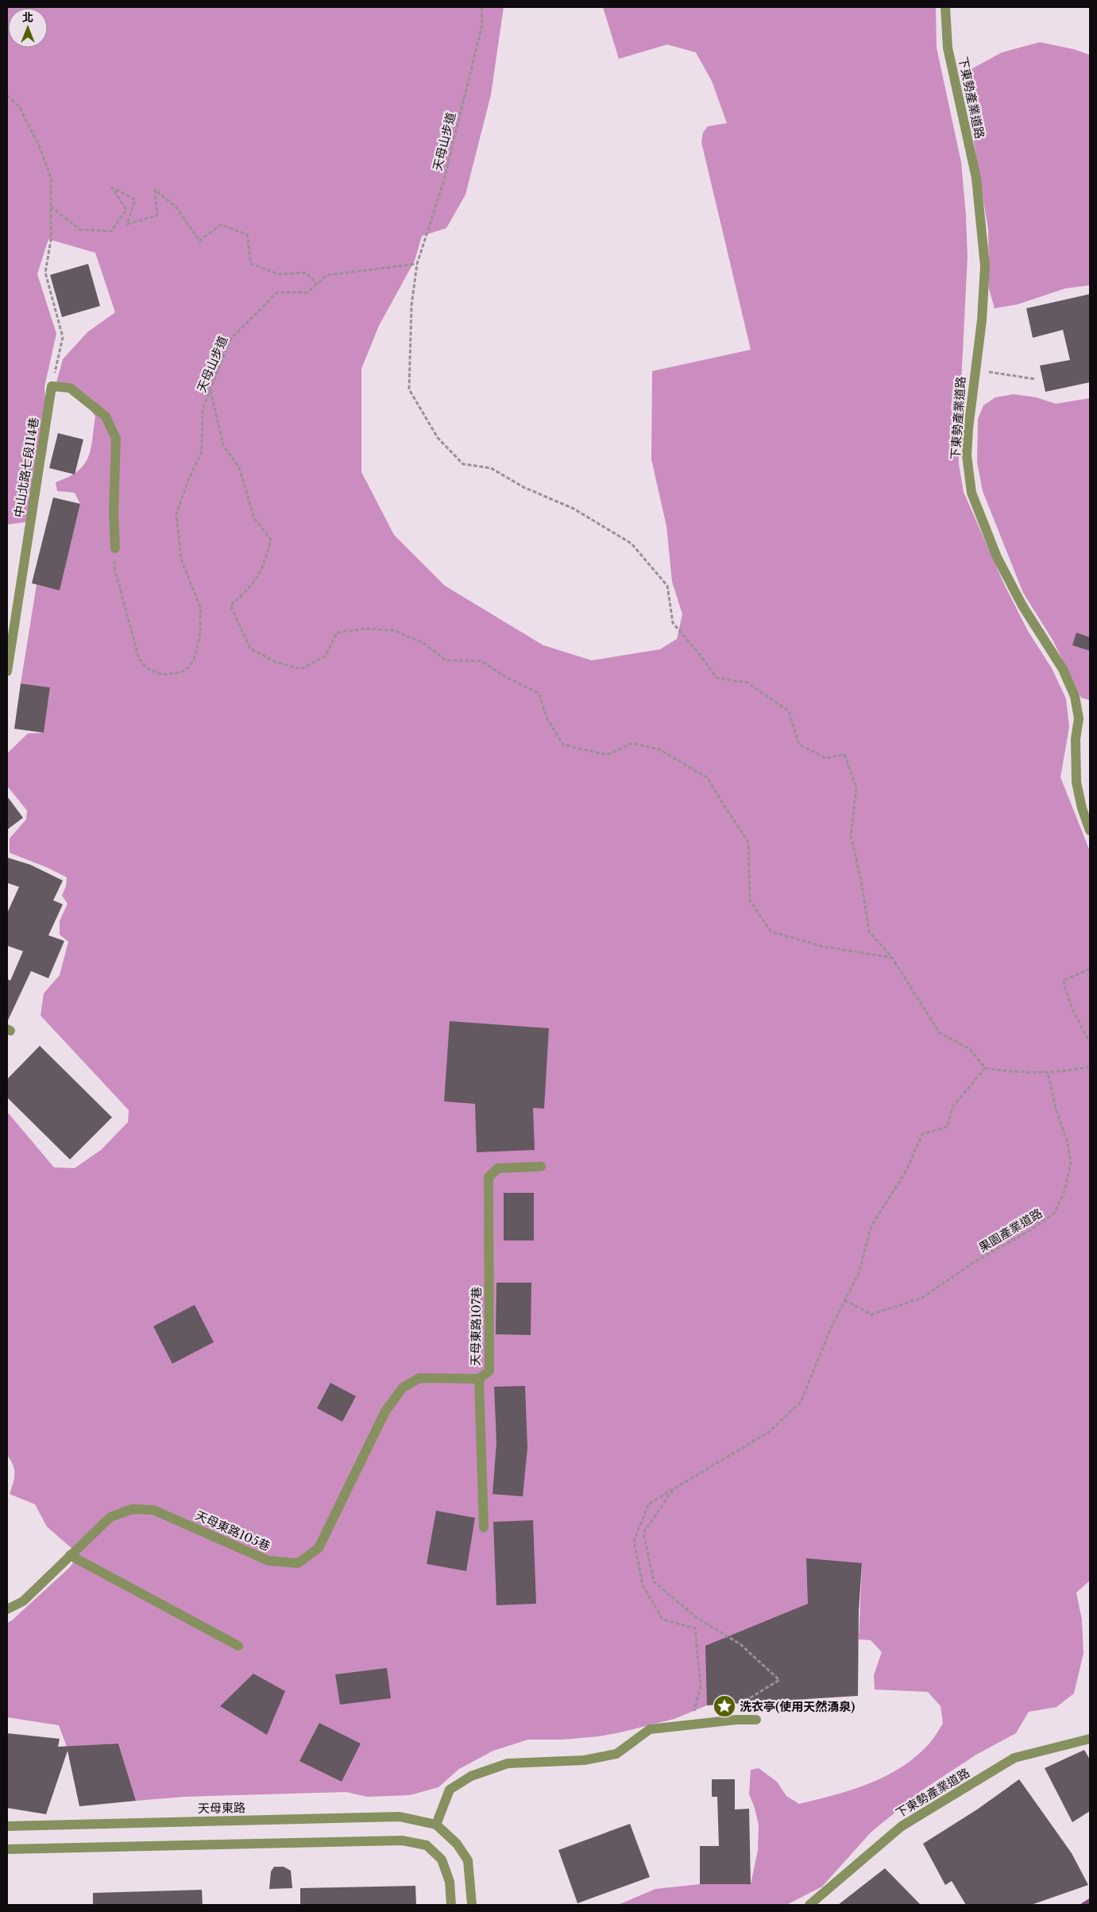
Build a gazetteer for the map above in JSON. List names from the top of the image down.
{
  "streets": {
    "street": [
      "下東勢產業道路",
      "中山北路七段114巷",
      "天母東路107巷",
      "天母東路105巷",
      "天母東路"
    ],
    "path": ["天母山步道", "果園產業道路"]
  },
  "crossings": [
    ["天母東路107巷", "天母東路105巷"]
  ],
  "places": {
    "place": ["洗衣亭(使用天然湧泉)"]
  },
  "north": "top"
}
